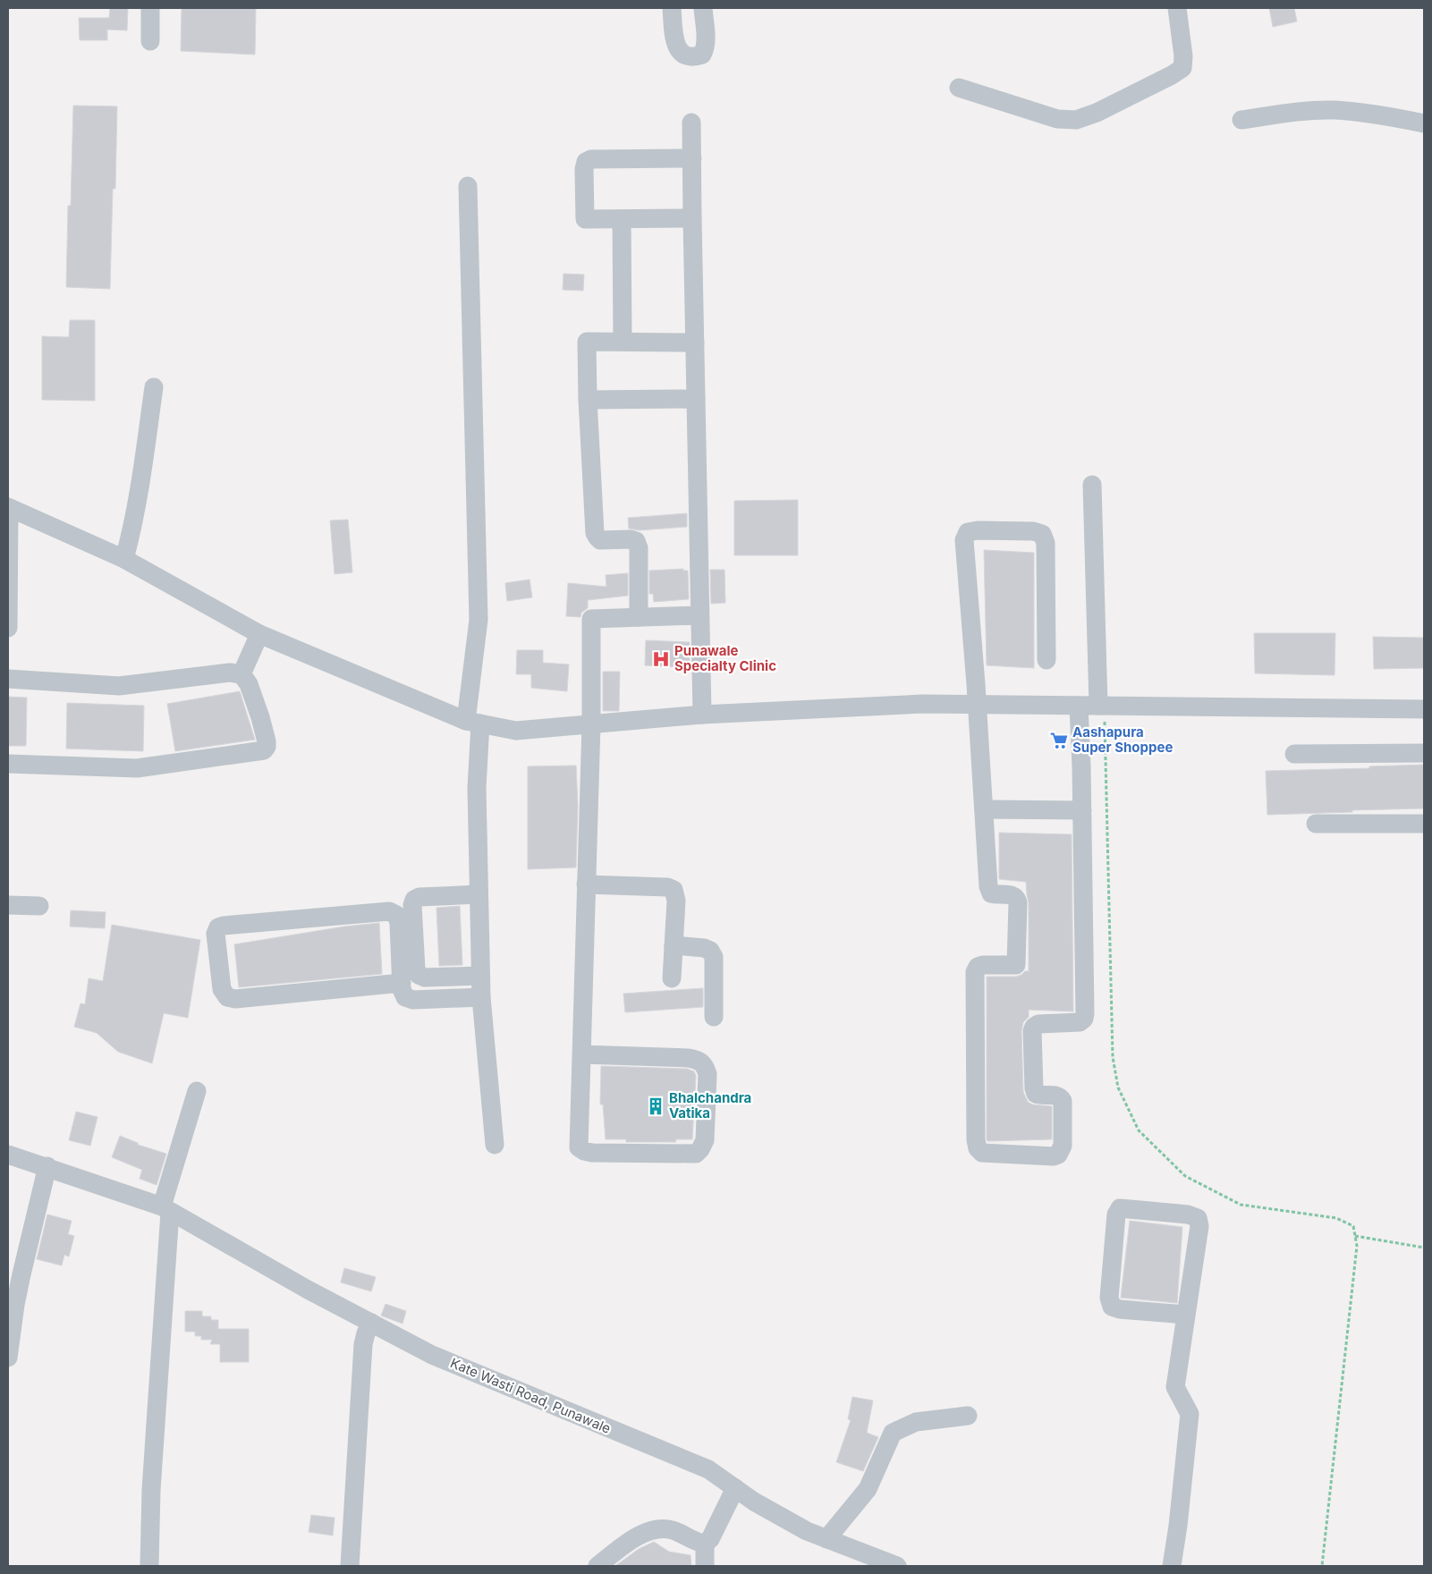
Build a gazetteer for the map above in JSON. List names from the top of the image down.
{
  "streets": {
    "street": ["Kate Wasti Road, Punawale"]
  },
  "places": {
    "hospital": ["Punawale Specialty Clinic"],
    "supermarket": ["Aashapura Super Shoppee"],
    "building": ["Bhalchandra Vatika"]
  }
}
